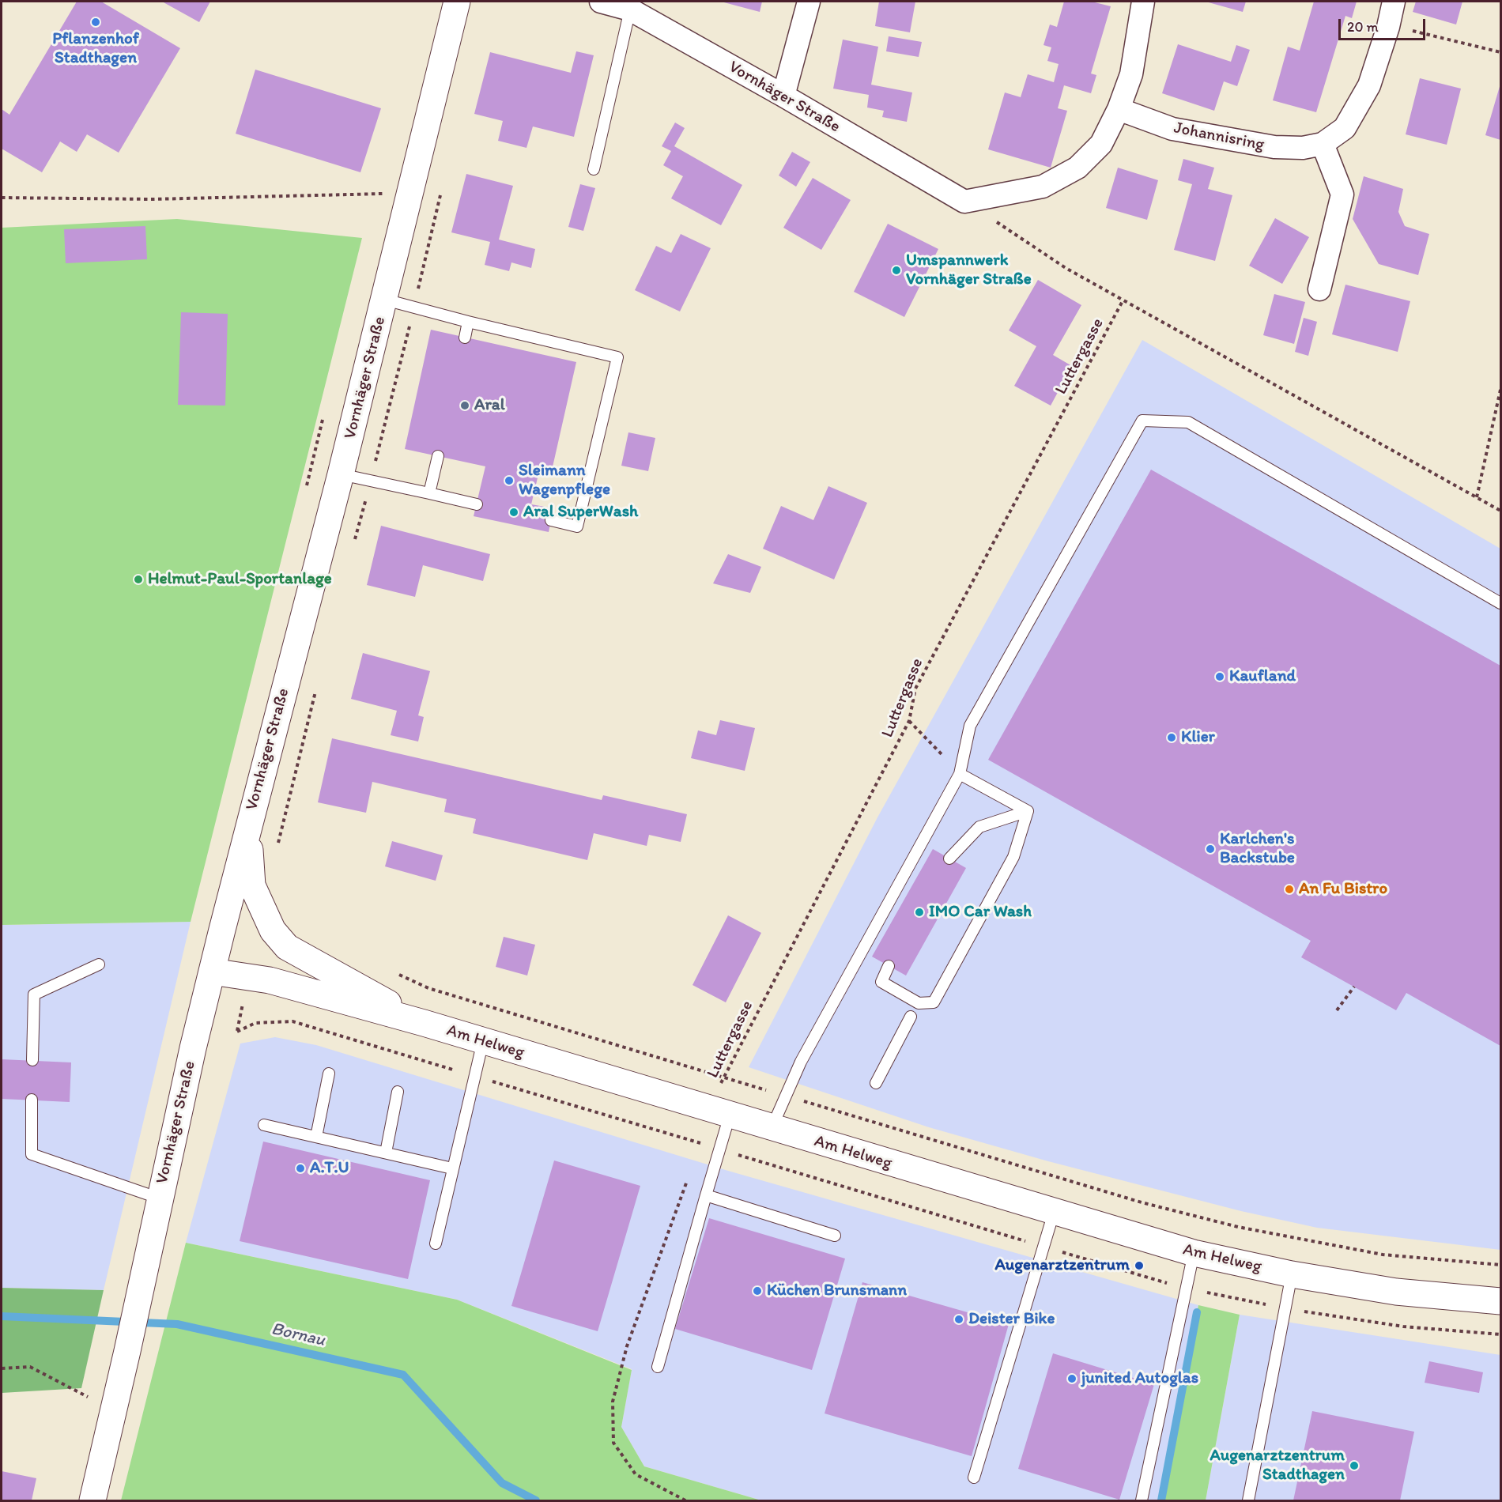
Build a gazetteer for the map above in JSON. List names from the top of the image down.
{
  "streets": {
    "main road": ["Vornhäger Straße", "Am Helweg"],
    "street": ["Johannisring"],
    "path": ["Luttergasse"]
  },
  "crossings": [
    ["Vornhäger Straße", "Am Helweg"],
    ["Luttergasse", "Am Helweg"]
  ],
  "water": ["Bornau"],
  "places": [
    "Pflanzenhof Stadthagen",
    "Umspannwerk Vornhäger Straße",
    "Aral",
    "Sleimann Wagenpflege",
    "Aral SuperWash",
    "Helmut-Paul-Sportanlage",
    "Kaufland",
    "Klier",
    "Karlchen's Backstube",
    "An Fu Bistro",
    "IMO Car Wash",
    "A.T.U",
    "Augenarztzentrum",
    "Küchen Brunsmann",
    "Deister Bike",
    "junited Autoglas",
    "Augenarztzentrum Stadthagen"
  ],
  "scale_bar": "20 m"
}
